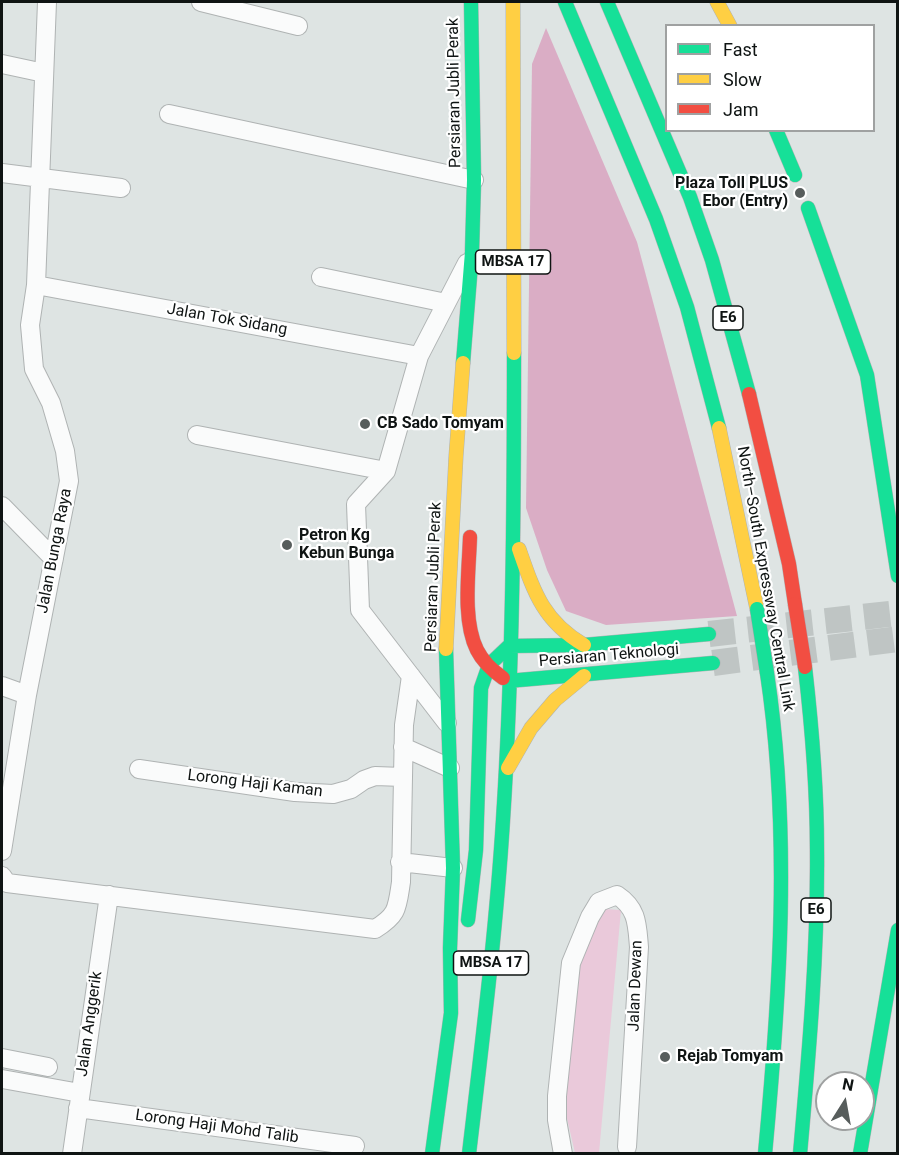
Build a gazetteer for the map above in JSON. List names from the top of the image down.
{
  "streets": {
    "main road": [
      "Persiaran Jubli Perak",
      "MBSA 17",
      "E6",
      "North–South Expressway Central Link",
      "Persiaran Teknologi"
    ],
    "street": [
      "Jalan Tok Sidang",
      "Jalan Bunga Raya",
      "Lorong Haji Kaman",
      "Jalan Dewan",
      "Jalan Anggerik",
      "Lorong Haji Mohd Talib"
    ]
  },
  "crossings": [
    ["MBSA 17", "Persiaran Teknologi"],
    ["Jalan Tok Sidang", "Jalan Bunga Raya"],
    ["Jalan Anggerik", "Lorong Haji Mohd Talib"]
  ],
  "places": [
    "Plaza Toll PLUS Ebor (Entry)",
    "CB Sado Tomyam",
    "Petron Kg Kebun Bunga",
    "Rejab Tomyam"
  ],
  "legend": ["Fast", "Slow", "Jam"],
  "north": "top"
}
